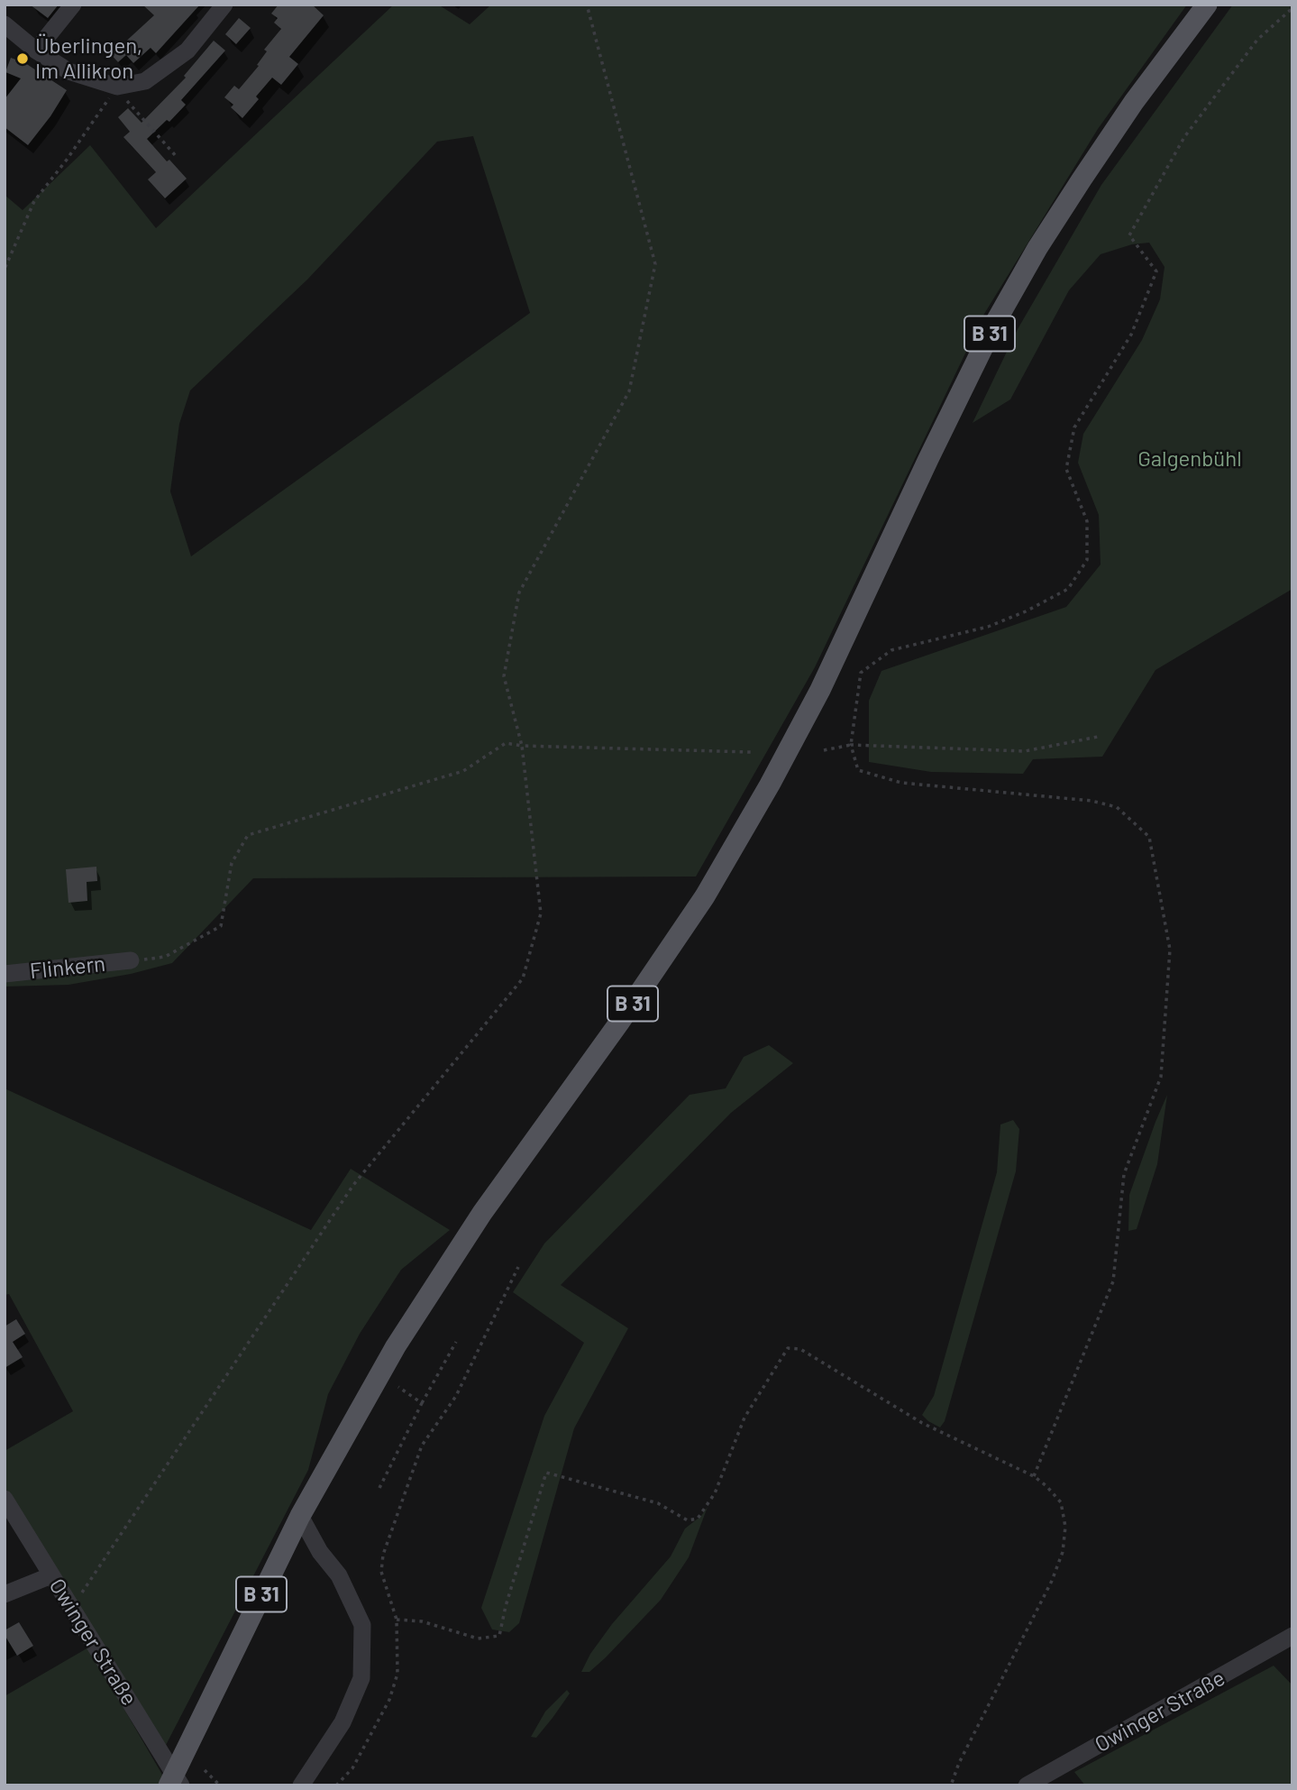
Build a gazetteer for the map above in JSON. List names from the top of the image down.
{
  "streets": {
    "main road": ["B 31"],
    "street": ["Flinkern", "Owinger Straße"]
  },
  "parks": ["Galgenbühl"],
  "places": ["Überlingen, Im Allikron"]
}
